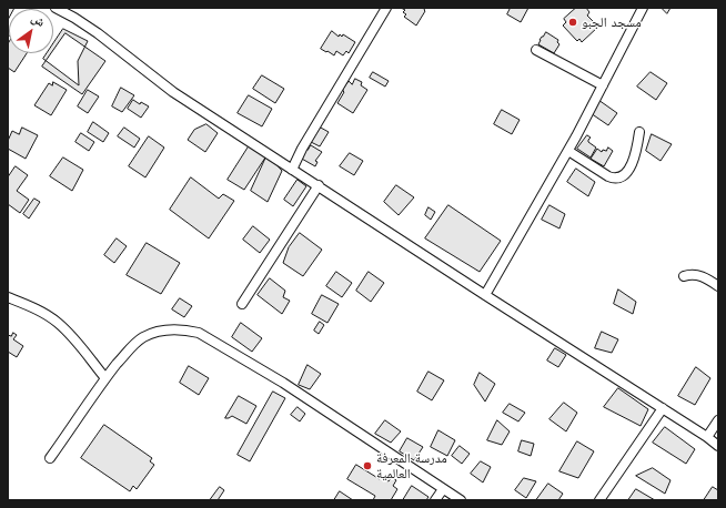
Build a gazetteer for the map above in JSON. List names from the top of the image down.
{
  "places": ["مسجد الجبو", "مدرسة المعرفة العالمية"],
  "north": "top right"
}
